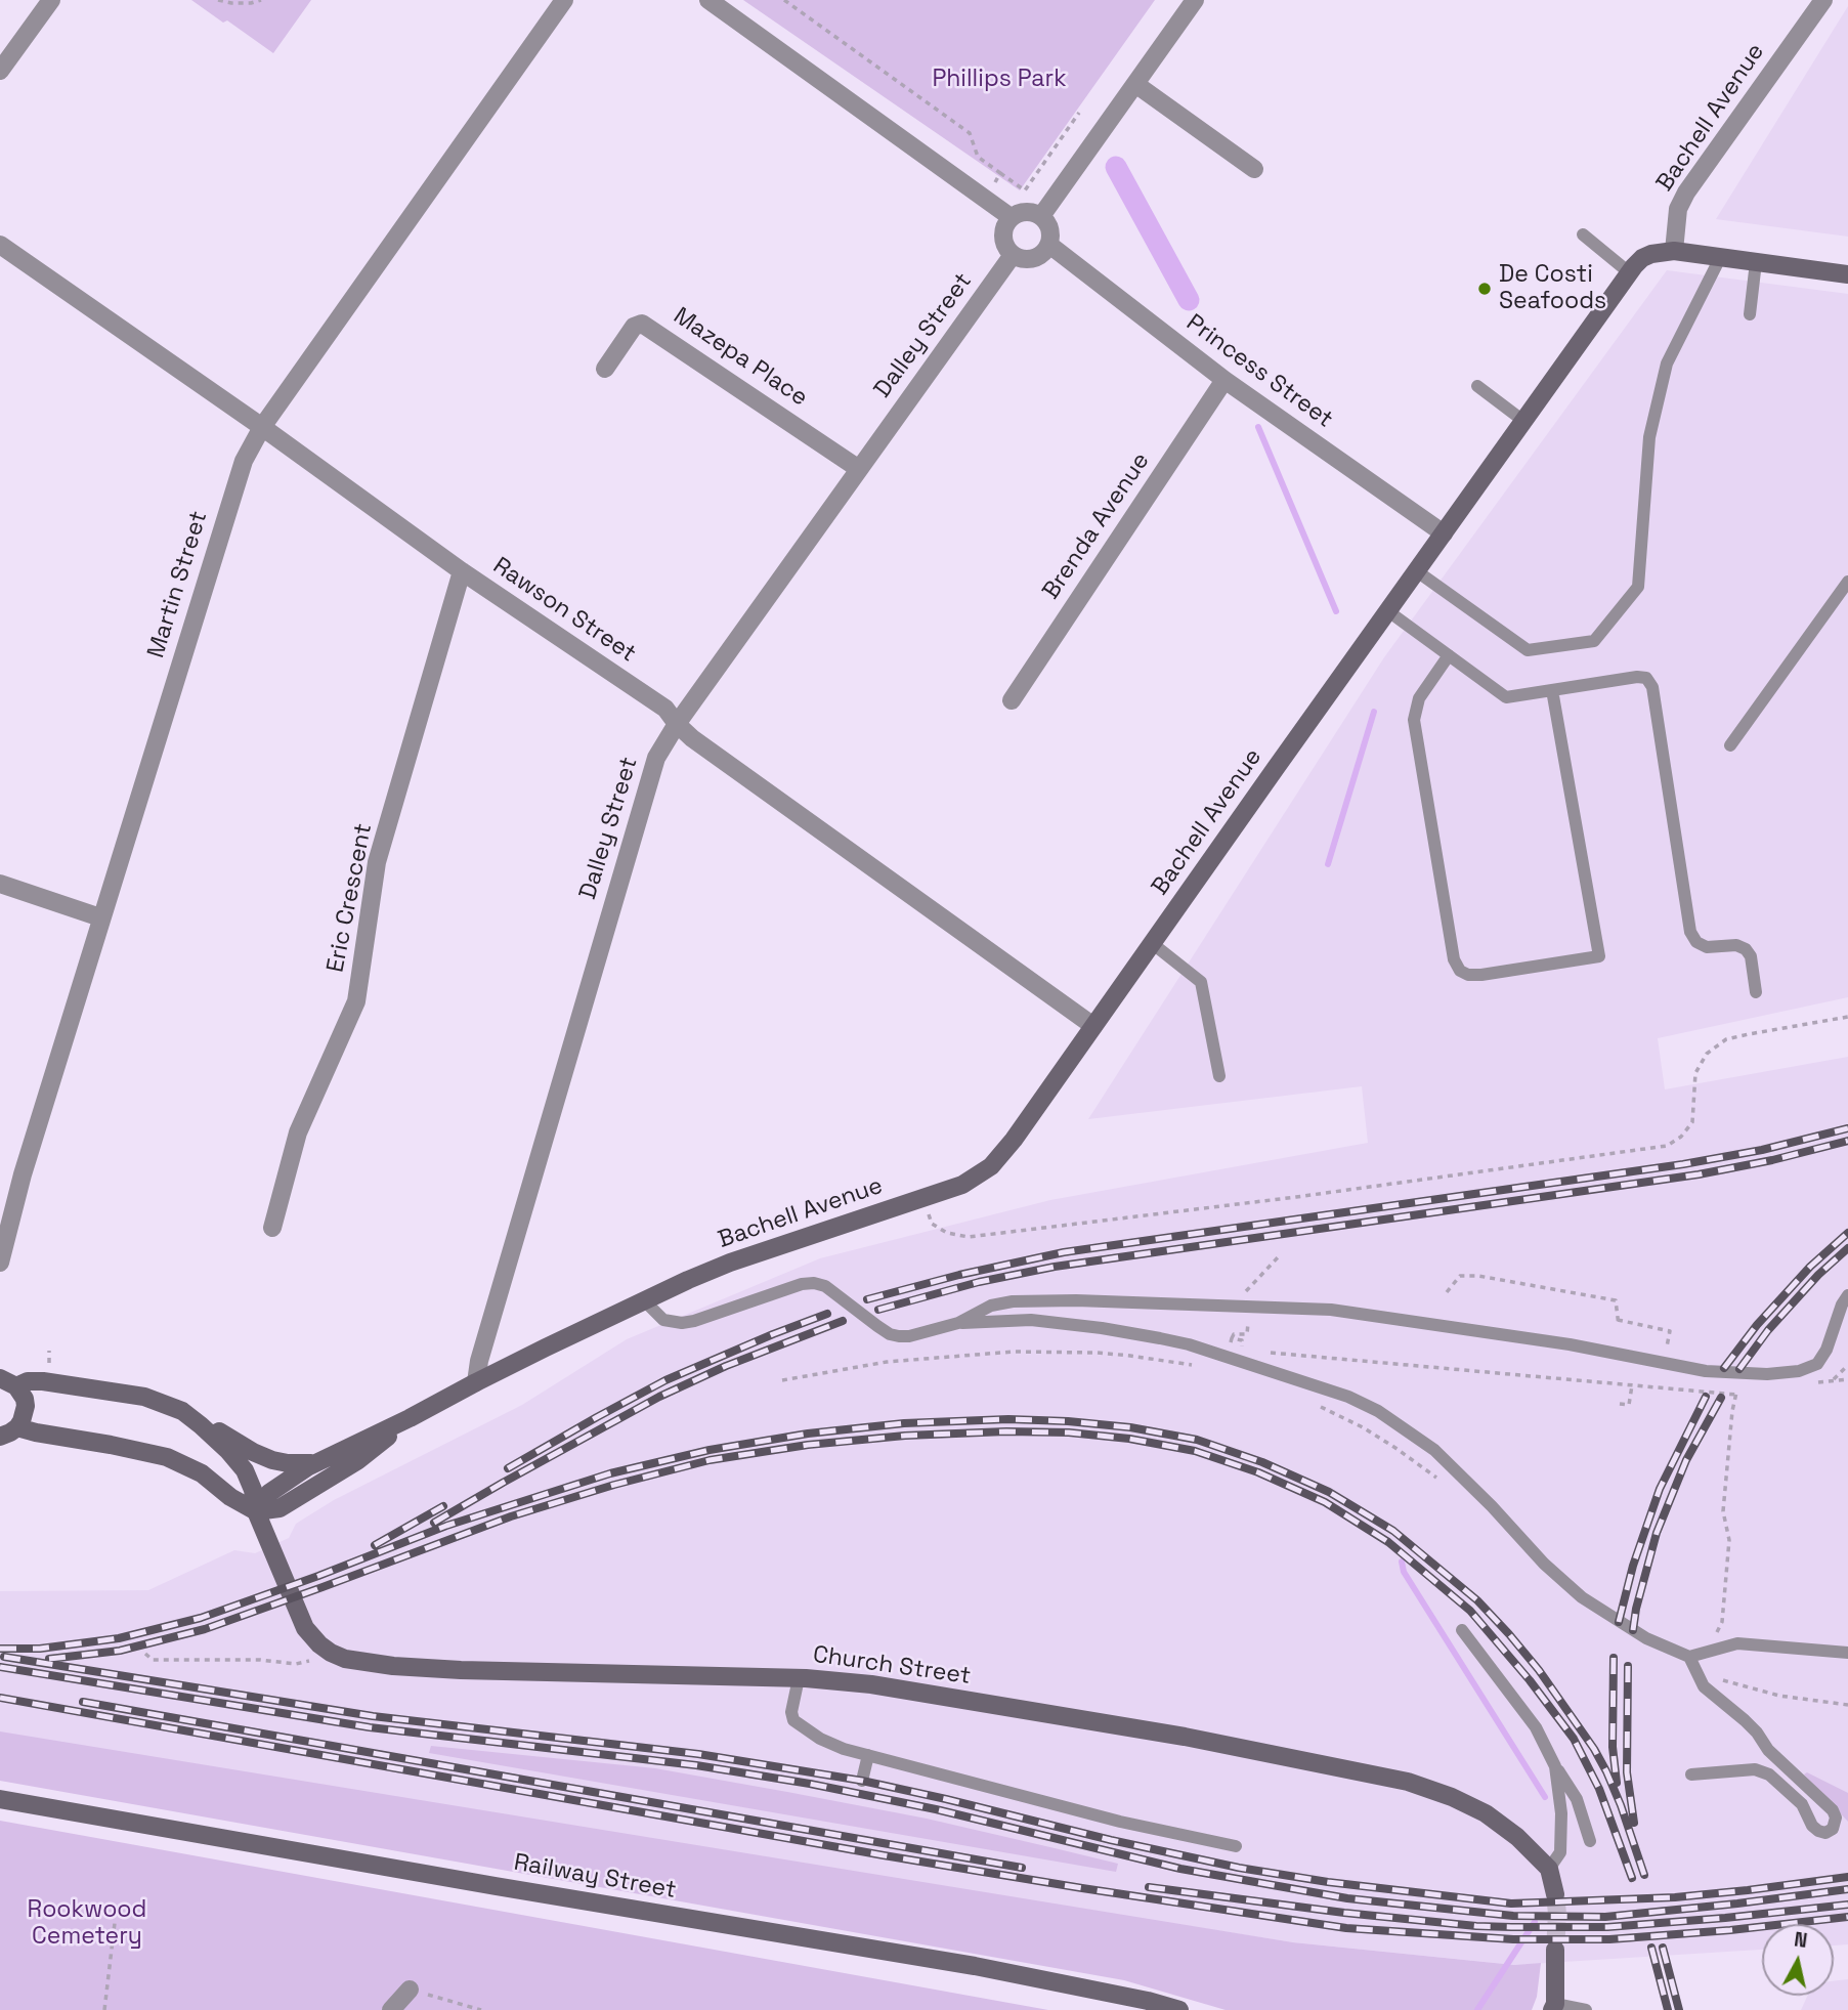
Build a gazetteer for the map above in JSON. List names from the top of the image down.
{
  "streets": {
    "main road": ["Bachell Avenue", "Church Street", "Railway Street"],
    "street": [
      "Dalley Street",
      "Mazepa Place",
      "Princess Street",
      "Brenda Avenue",
      "Martin Street",
      "Rawson Street",
      "Eric Crescent"
    ]
  },
  "crossings": [
    ["Bachell Avenue", "Dalley Street"],
    ["Bachell Avenue", "Princess Street"],
    ["Bachell Avenue", "Rawson Street"],
    ["Bachell Avenue", "Church Street"],
    ["Dalley Street", "Mazepa Place"],
    ["Dalley Street", "Princess Street"],
    ["Dalley Street", "Rawson Street"],
    ["Princess Street", "Brenda Avenue"],
    ["Martin Street", "Rawson Street"],
    ["Rawson Street", "Eric Crescent"]
  ],
  "parks": ["Phillips Park", "Rookwood Cemetery"],
  "places": ["De Costi Seafoods"],
  "north": "top"
}
